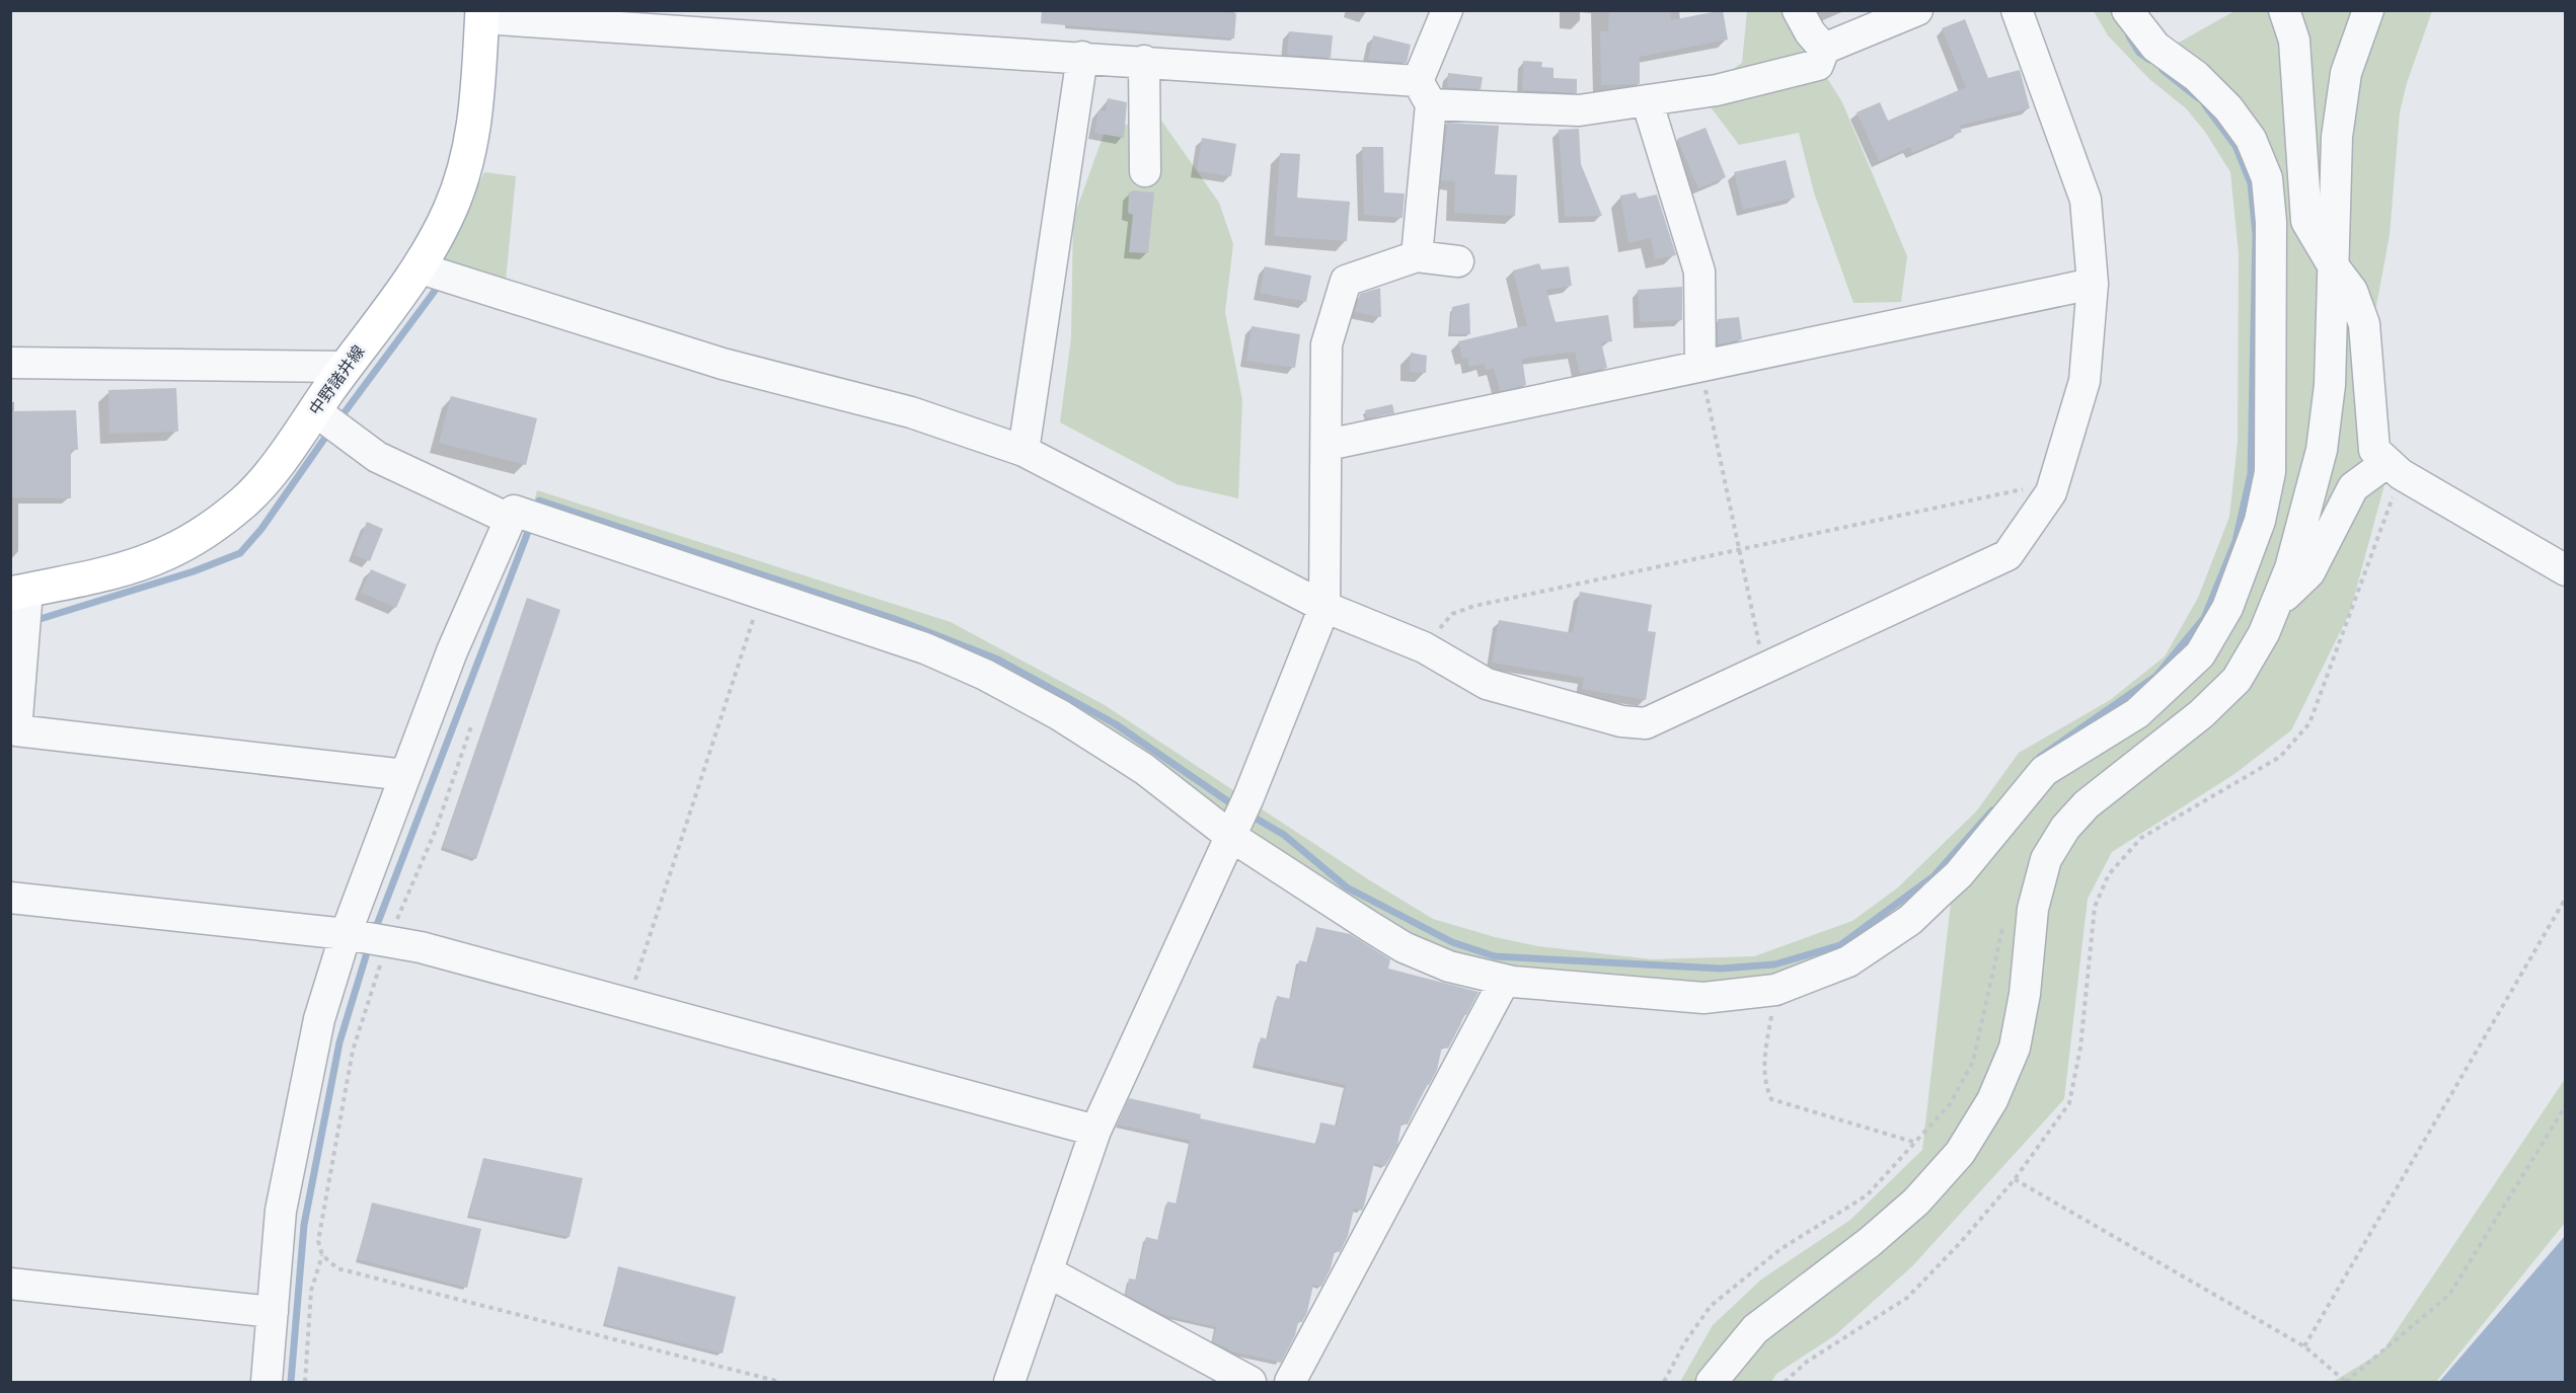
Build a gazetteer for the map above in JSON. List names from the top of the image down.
{
  "streets": {
    "main road": ["中野諸井線"]
  }
}
